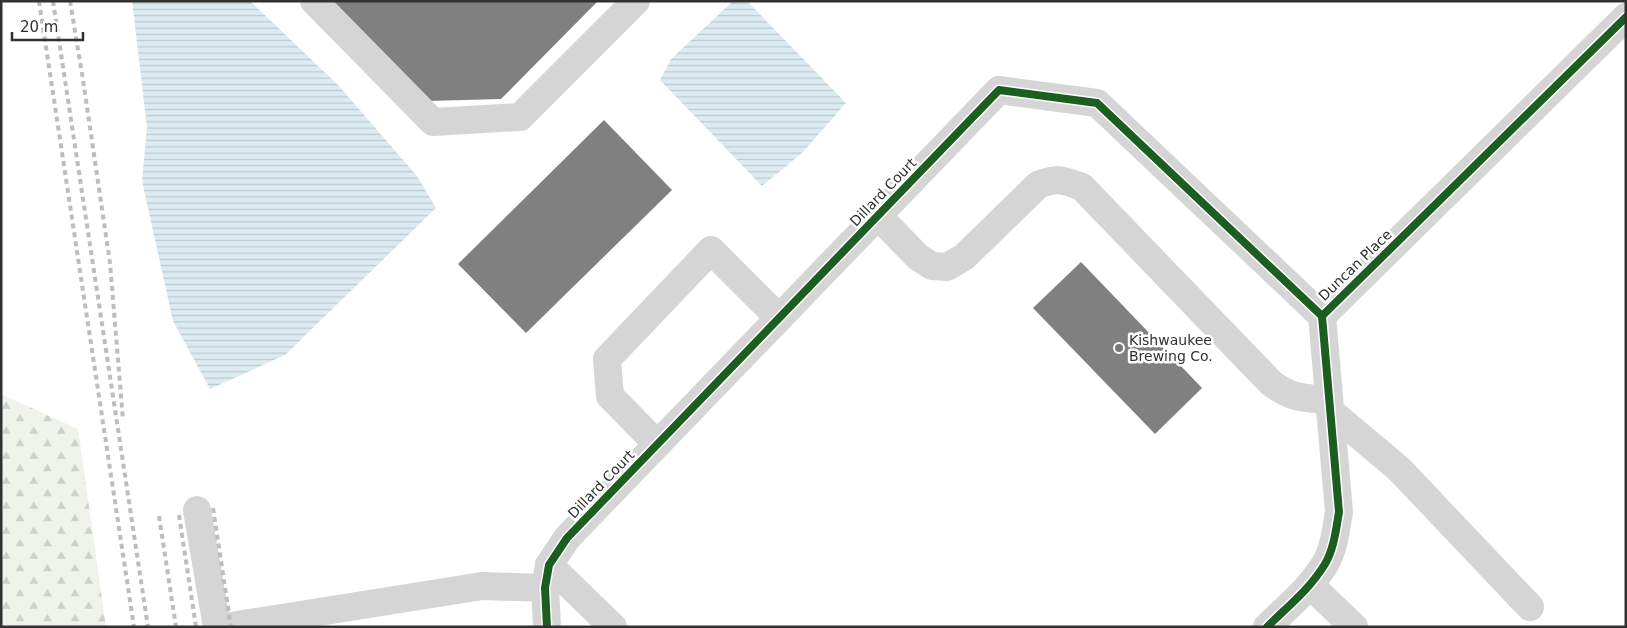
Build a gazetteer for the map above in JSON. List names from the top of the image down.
{
  "streets": {
    "street": ["Dillard Court", "Duncan Place"]
  },
  "crossings": [
    ["Dillard Court", "Duncan Place"]
  ],
  "places": ["Kishwaukee Brewing Co."],
  "scale_bar": "20 m"
}
